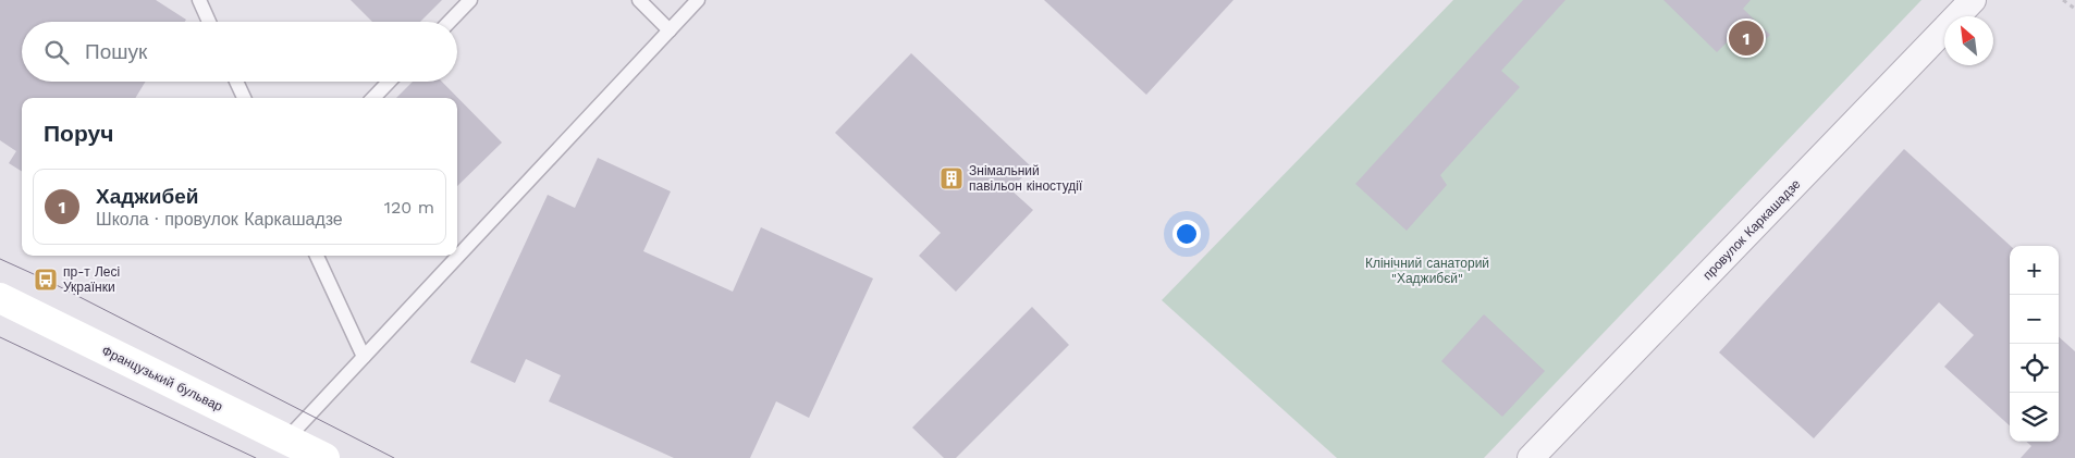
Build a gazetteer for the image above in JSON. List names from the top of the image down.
{
  "streets": {
    "street": ["провулок Каркашадзе", "Французький бульвар"]
  },
  "parks": ["Клінічний санаторий \"Хаджибєй\""],
  "places": {
    "building": ["Знімальний павільон кіностудії"],
    "bus stop": ["пр-т Лесі Українки"]
  },
  "north": "top left",
  "page": {
    "pins": "1",
    "search": "Пошук",
    "heading": "Поруч",
    "list": [
      {
        "mark": "1",
        "name": "Хаджибей",
        "note": "Школа · провулок Каркашадзе",
        "value": "120 m"
      }
    ],
    "map_buttons": ["+", "−"]
  }
}
